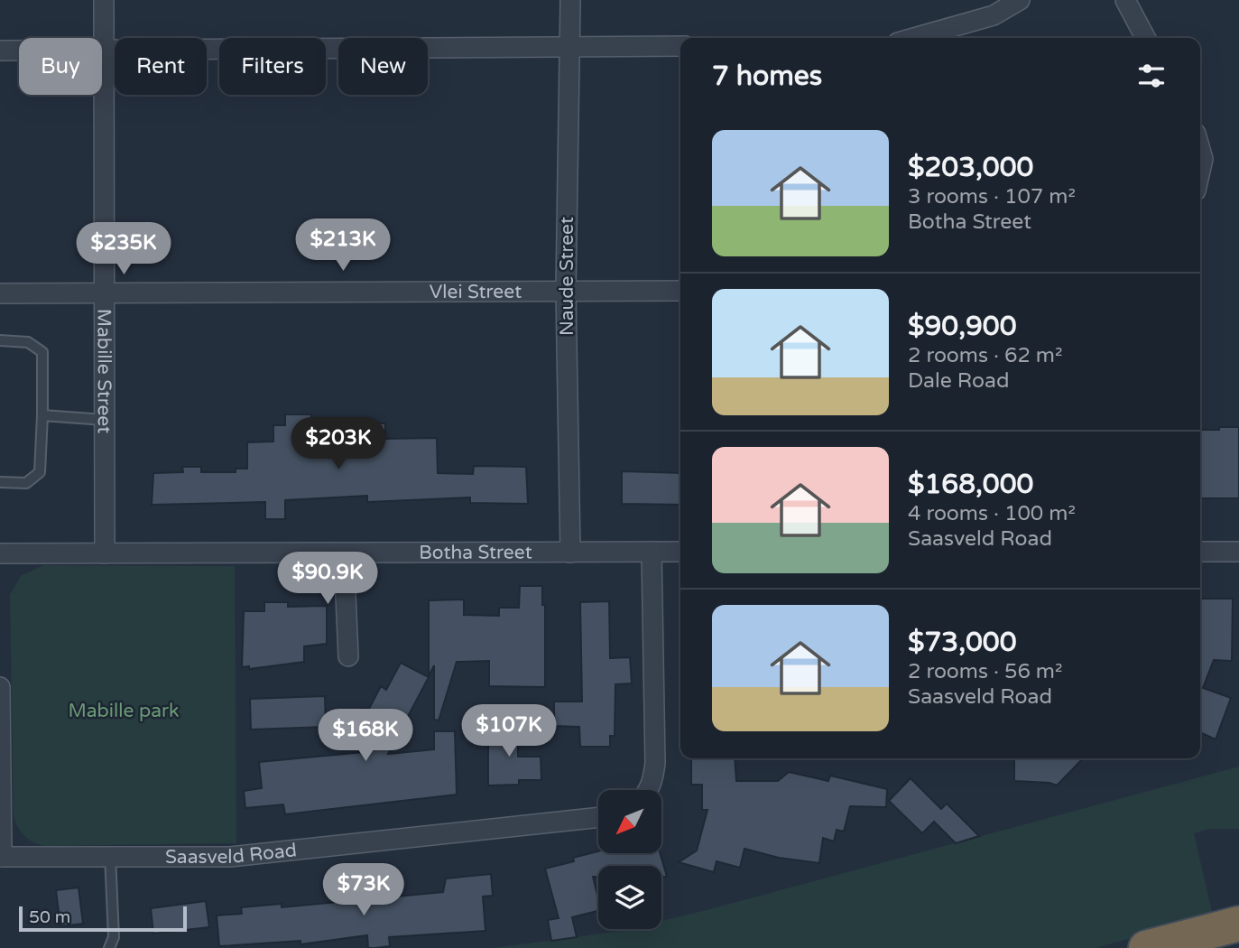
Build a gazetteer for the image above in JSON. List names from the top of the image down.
{
  "streets": {
    "street": [
      "Naude Street",
      "Vlei Street",
      "Mabille Street",
      "Botha Street",
      "Saasveld Road"
    ]
  },
  "crossings": [
    ["Naude Street", "Vlei Street"],
    ["Naude Street", "Botha Street"],
    ["Vlei Street", "Mabille Street"],
    ["Mabille Street", "Botha Street"]
  ],
  "parks": ["Mabille park"],
  "scale_bar": "50 m",
  "north": "bottom left",
  "page": {
    "chip": [
      "Buy",
      "Rent",
      "Filters",
      "New"
    ],
    "heading": "7 homes",
    "list": [
      {
        "name": "$203,000",
        "note": "3 rooms · 107 m² · Botha Street"
      },
      {
        "name": "$90,900",
        "note": "2 rooms · 62 m² · Dale Road"
      },
      {
        "name": "$168,000",
        "note": "4 rooms · 100 m² · Saasveld Road"
      },
      {
        "name": "$73,000",
        "note": "2 rooms · 56 m² · Saasveld Road"
      }
    ],
    "price": [
      "$213K",
      "$235K",
      "$203K",
      "$90.9K",
      "$107K",
      "$168K",
      "$73K"
    ],
    "scale": "50 m"
  }
}
